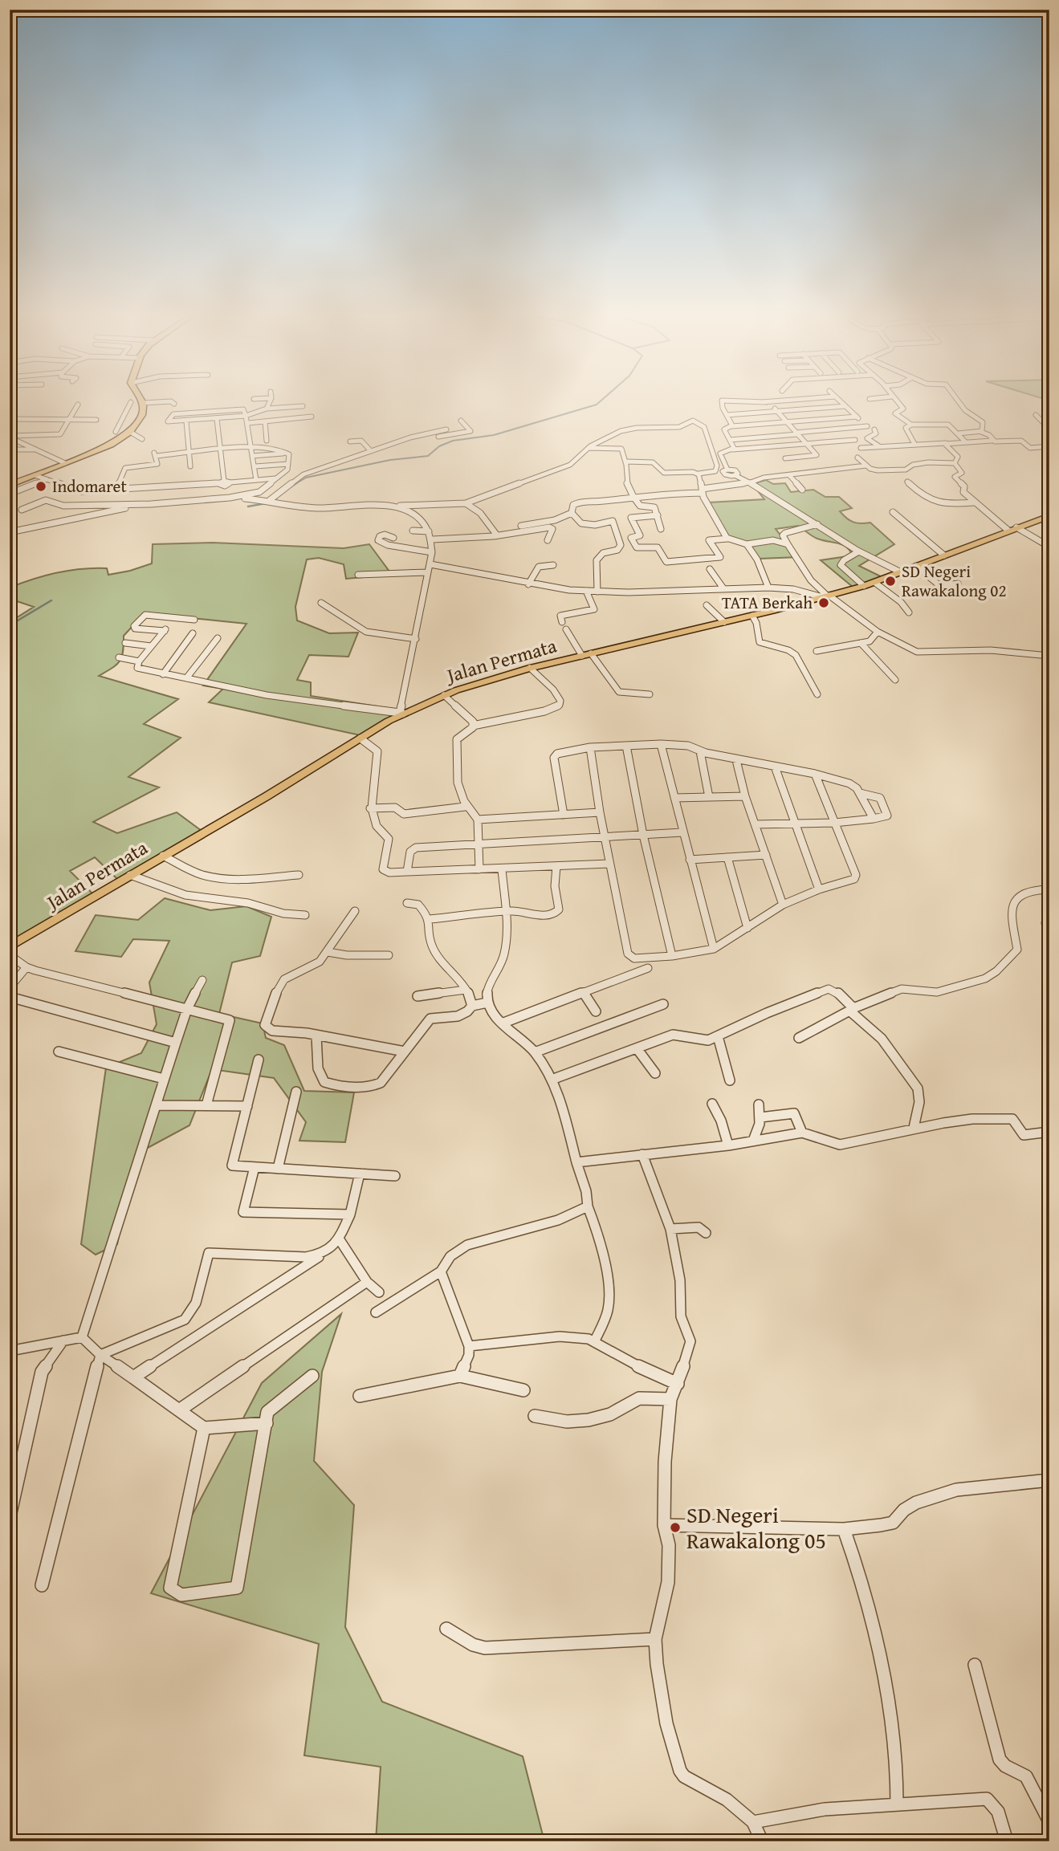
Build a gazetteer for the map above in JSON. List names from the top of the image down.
{
  "streets": {
    "main road": ["Jalan Permata"]
  },
  "places": [
    "Indomaret",
    "SD Negeri Rawakalong 02",
    "TATA Berkah",
    "SD Negeri Rawakalong 05"
  ]
}
